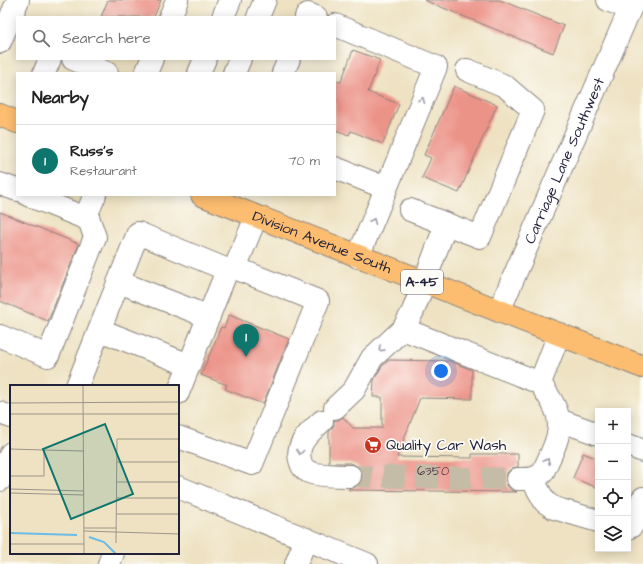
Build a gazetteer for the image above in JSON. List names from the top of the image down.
{
  "streets": {
    "main road": ["Division Avenue South", "A-45"],
    "street": ["Carriage Lane Southwest"]
  },
  "crossings": [
    ["Carriage Lane Southwest", "Division Avenue South"]
  ],
  "places": {
    "supermarket": ["Quality Car Wash"]
  },
  "house_numbers": ["6350"],
  "page": {
    "search": "Search here",
    "heading": "Nearby",
    "list": [
      {
        "mark": "1",
        "name": "Russ's",
        "note": "Restaurant",
        "value": "70 m"
      }
    ],
    "pins": "1",
    "map_buttons": ["+", "−"]
  }
}
